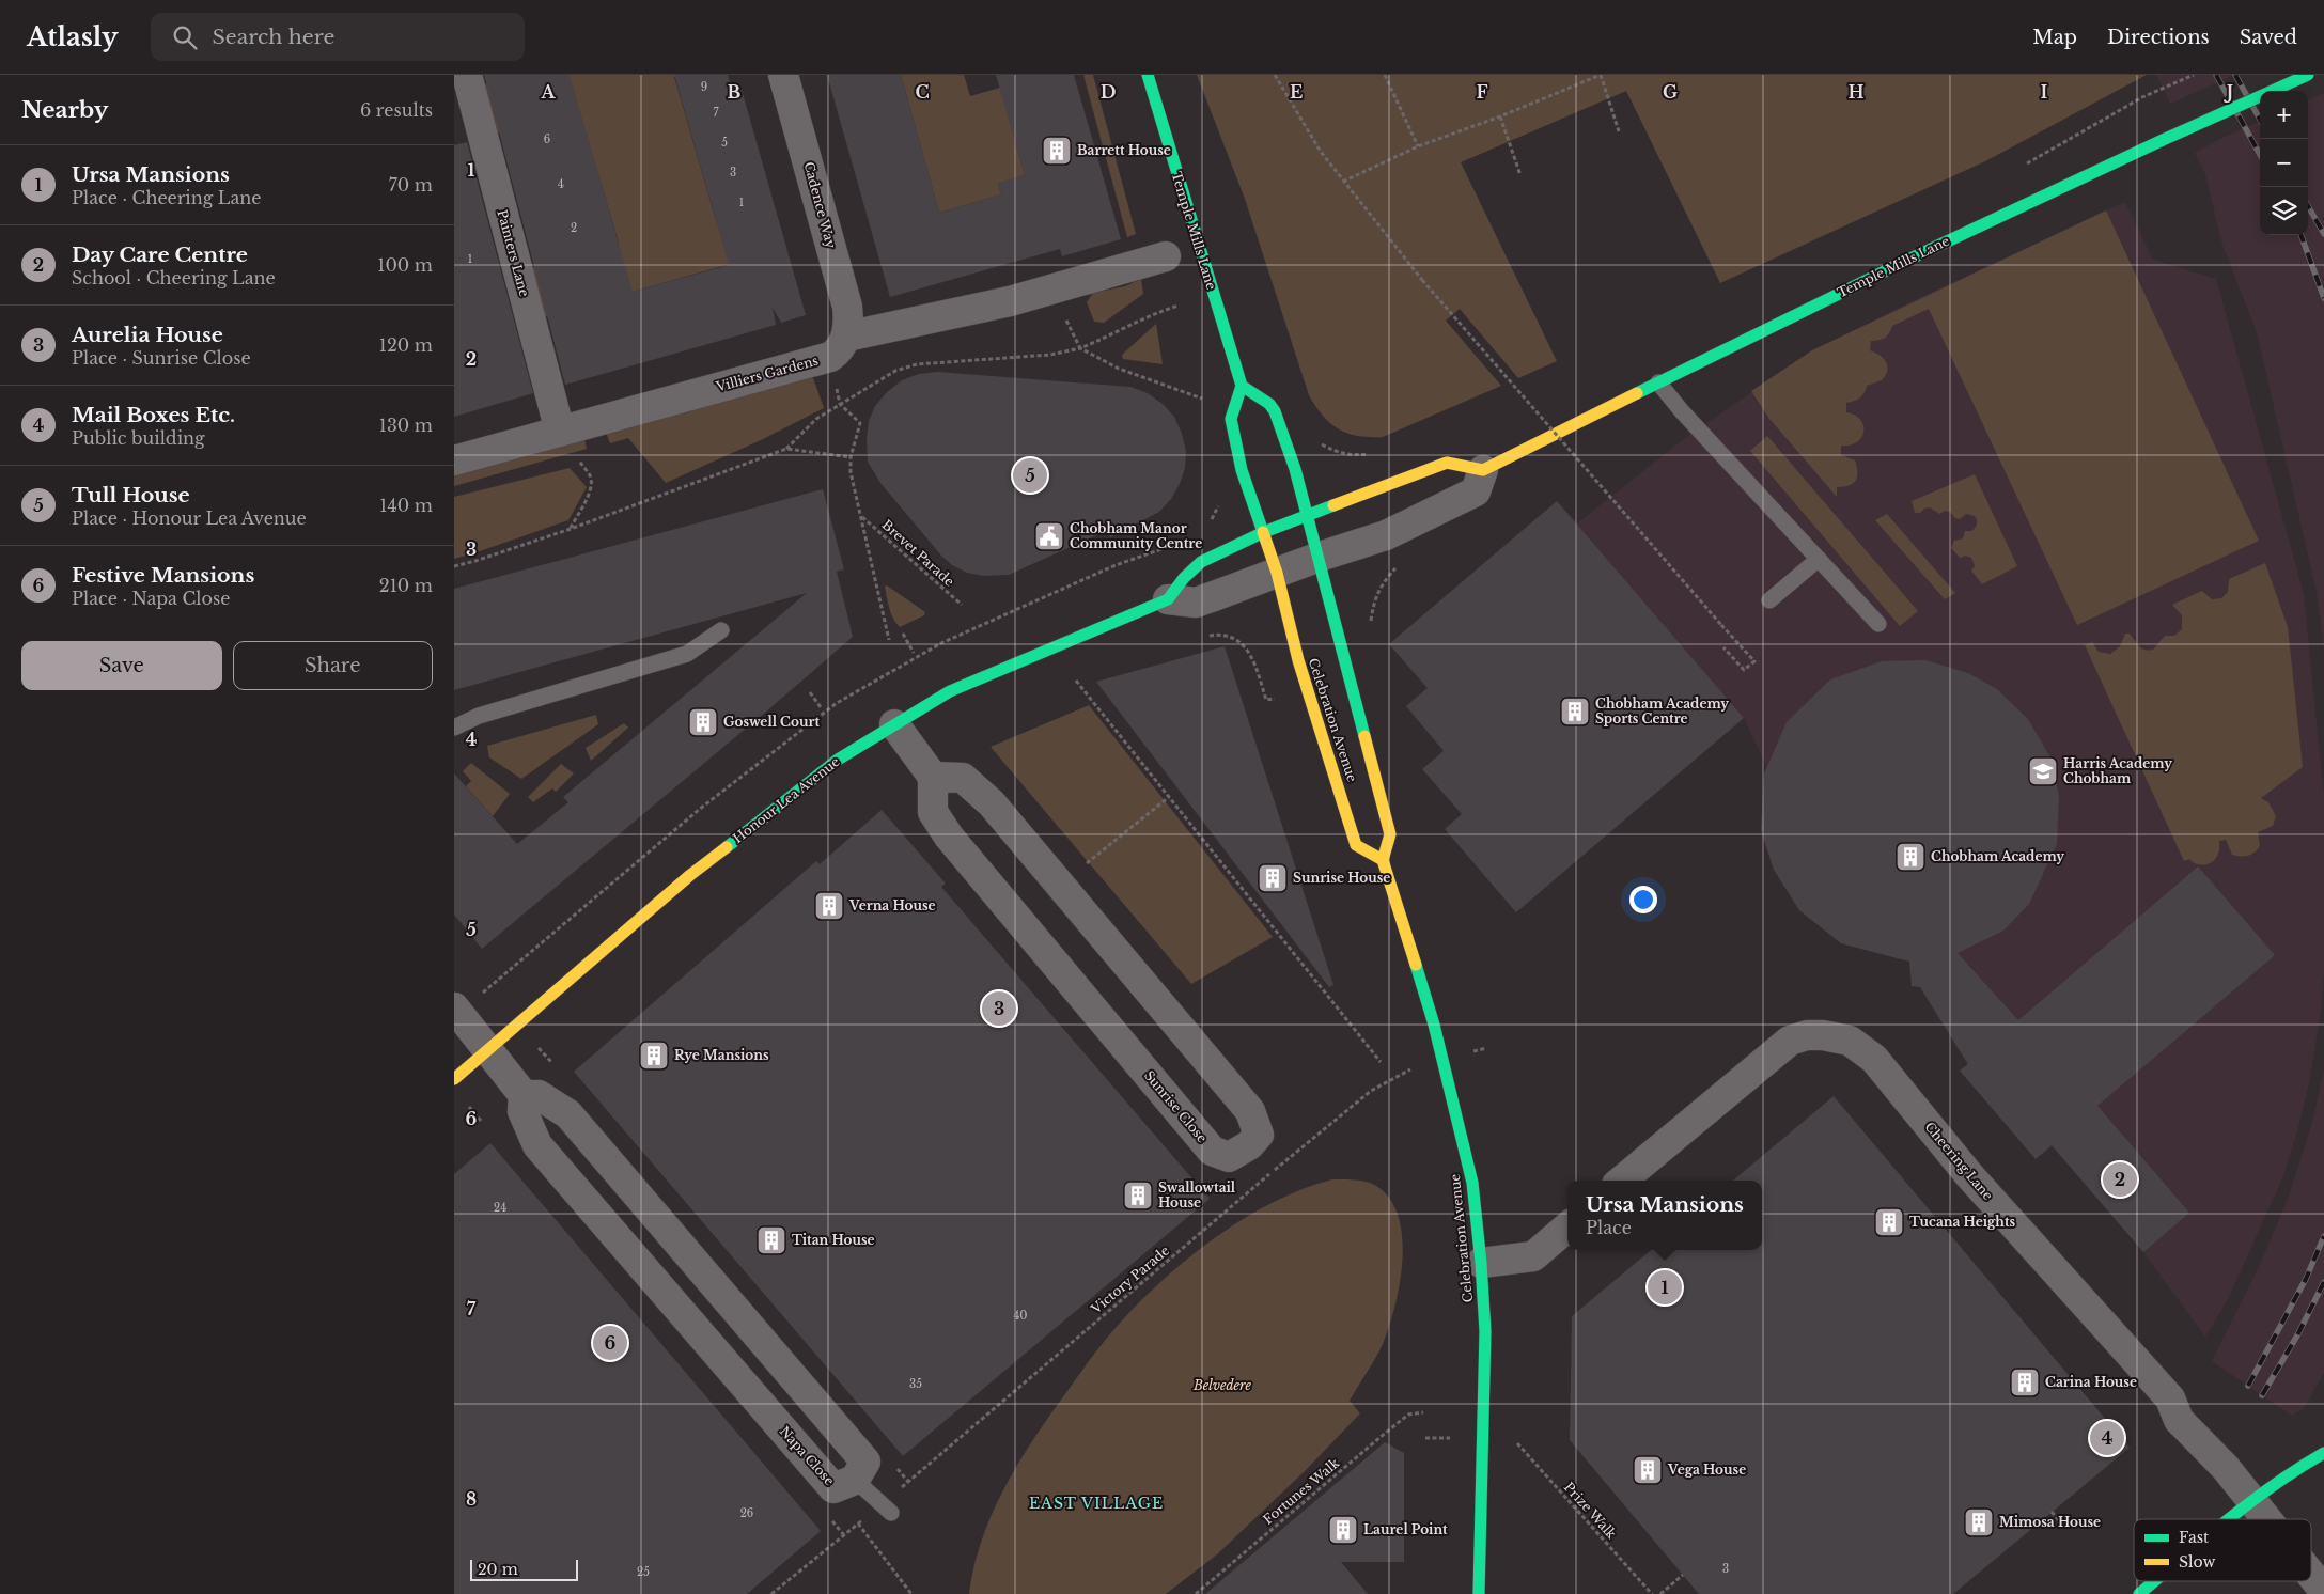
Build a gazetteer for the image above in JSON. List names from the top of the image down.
{
  "streets": {
    "street": [
      "Cadence Way",
      "Temple Mills Lane",
      "Painters Lane",
      "Villiers Gardens",
      "Celebration Avenue",
      "Honour Lea Avenue",
      "Sunrise Close",
      "Cheering Lane",
      "Napa Close"
    ],
    "path": [
      "Brevet Parade",
      "Victory Parade",
      "Fortunes Walk",
      "Prize Walk"
    ]
  },
  "crossings": [
    ["Cadence Way", "Villiers Gardens"],
    ["Painters Lane", "Villiers Gardens"]
  ],
  "districts": ["EAST VILLAGE"],
  "parks": ["Belvedere"],
  "places": {
    "building": [
      "Barrett House",
      "Chobham Academy Sports Centre",
      "Goswell Court",
      "Chobham Academy",
      "Sunrise House",
      "Verna House",
      "Rye Mansions",
      "Swallowtail House",
      "Tucana Heights",
      "Titan House",
      "Carina House",
      "Vega House",
      "Mimosa House",
      "Laurel Point"
    ],
    "public building": ["Chobham Manor Community Centre"],
    "school or university": ["Harris Academy Chobham"]
  },
  "house_numbers": [
    "9",
    "7",
    "6",
    "5",
    "3",
    "4",
    "1",
    "2",
    "1",
    "24",
    "40",
    "35",
    "26",
    "3",
    "25"
  ],
  "legend": ["Fast", "Slow"],
  "scale_bar": "20 m",
  "page": {
    "header": "Atlasly",
    "search": "Search here",
    "nav": ["Map", "Directions", "Saved"],
    "heading": ["Nearby", "6 results"],
    "map_buttons": ["+", "−"],
    "list": [
      {
        "mark": "1",
        "name": "Ursa Mansions",
        "note": "Place · Cheering Lane",
        "value": "70 m"
      },
      {
        "mark": "2",
        "name": "Day Care Centre",
        "note": "School · Cheering Lane",
        "value": "100 m"
      },
      {
        "mark": "3",
        "name": "Aurelia House",
        "note": "Place · Sunrise Close",
        "value": "120 m"
      },
      {
        "mark": "4",
        "name": "Mail Boxes Etc.",
        "note": "Public building",
        "value": "130 m"
      },
      {
        "mark": "5",
        "name": "Tull House",
        "note": "Place · Honour Lea Avenue",
        "value": "140 m"
      },
      {
        "mark": "6",
        "name": "Festive Mansions",
        "note": "Place · Napa Close",
        "value": "210 m"
      }
    ],
    "pins": [
      "5",
      "3",
      "2",
      "1",
      "6",
      "4"
    ],
    "buttons": ["Save", "Share"],
    "popup": ["Ursa Mansions", "Place"],
    "scale": "20 m"
  },
  "grid": {
    "columns": [
      "A",
      "B",
      "C",
      "D",
      "E",
      "F",
      "G",
      "H",
      "I",
      "J"
    ],
    "rows": [
      "1",
      "2",
      "3",
      "4",
      "5",
      "6",
      "7",
      "8"
    ]
  }
}
